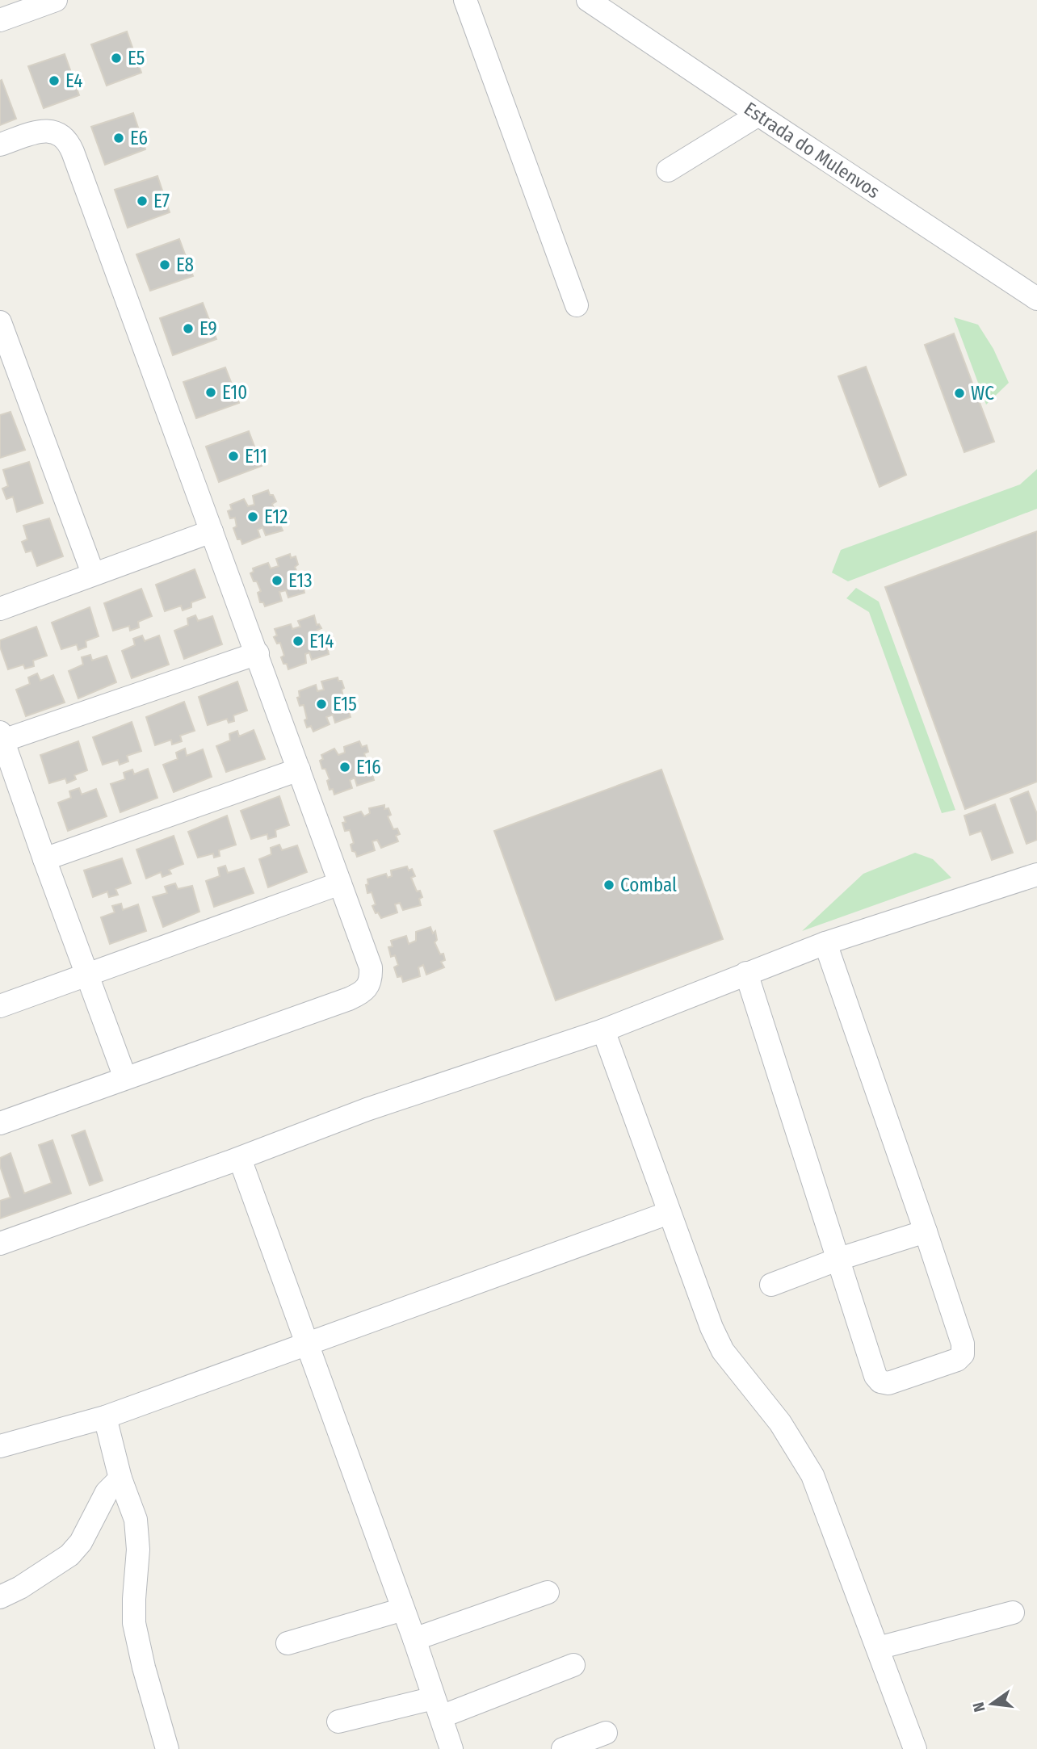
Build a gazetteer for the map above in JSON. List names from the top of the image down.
{
  "streets": {
    "street": ["Estrada do Mulenvos"]
  },
  "places": [
    "E5",
    "E4",
    "E6",
    "E7",
    "E8",
    "E9",
    "E10",
    "WC",
    "E11",
    "E12",
    "E13",
    "E14",
    "E15",
    "E16",
    "Combal"
  ],
  "north": "left"
}
